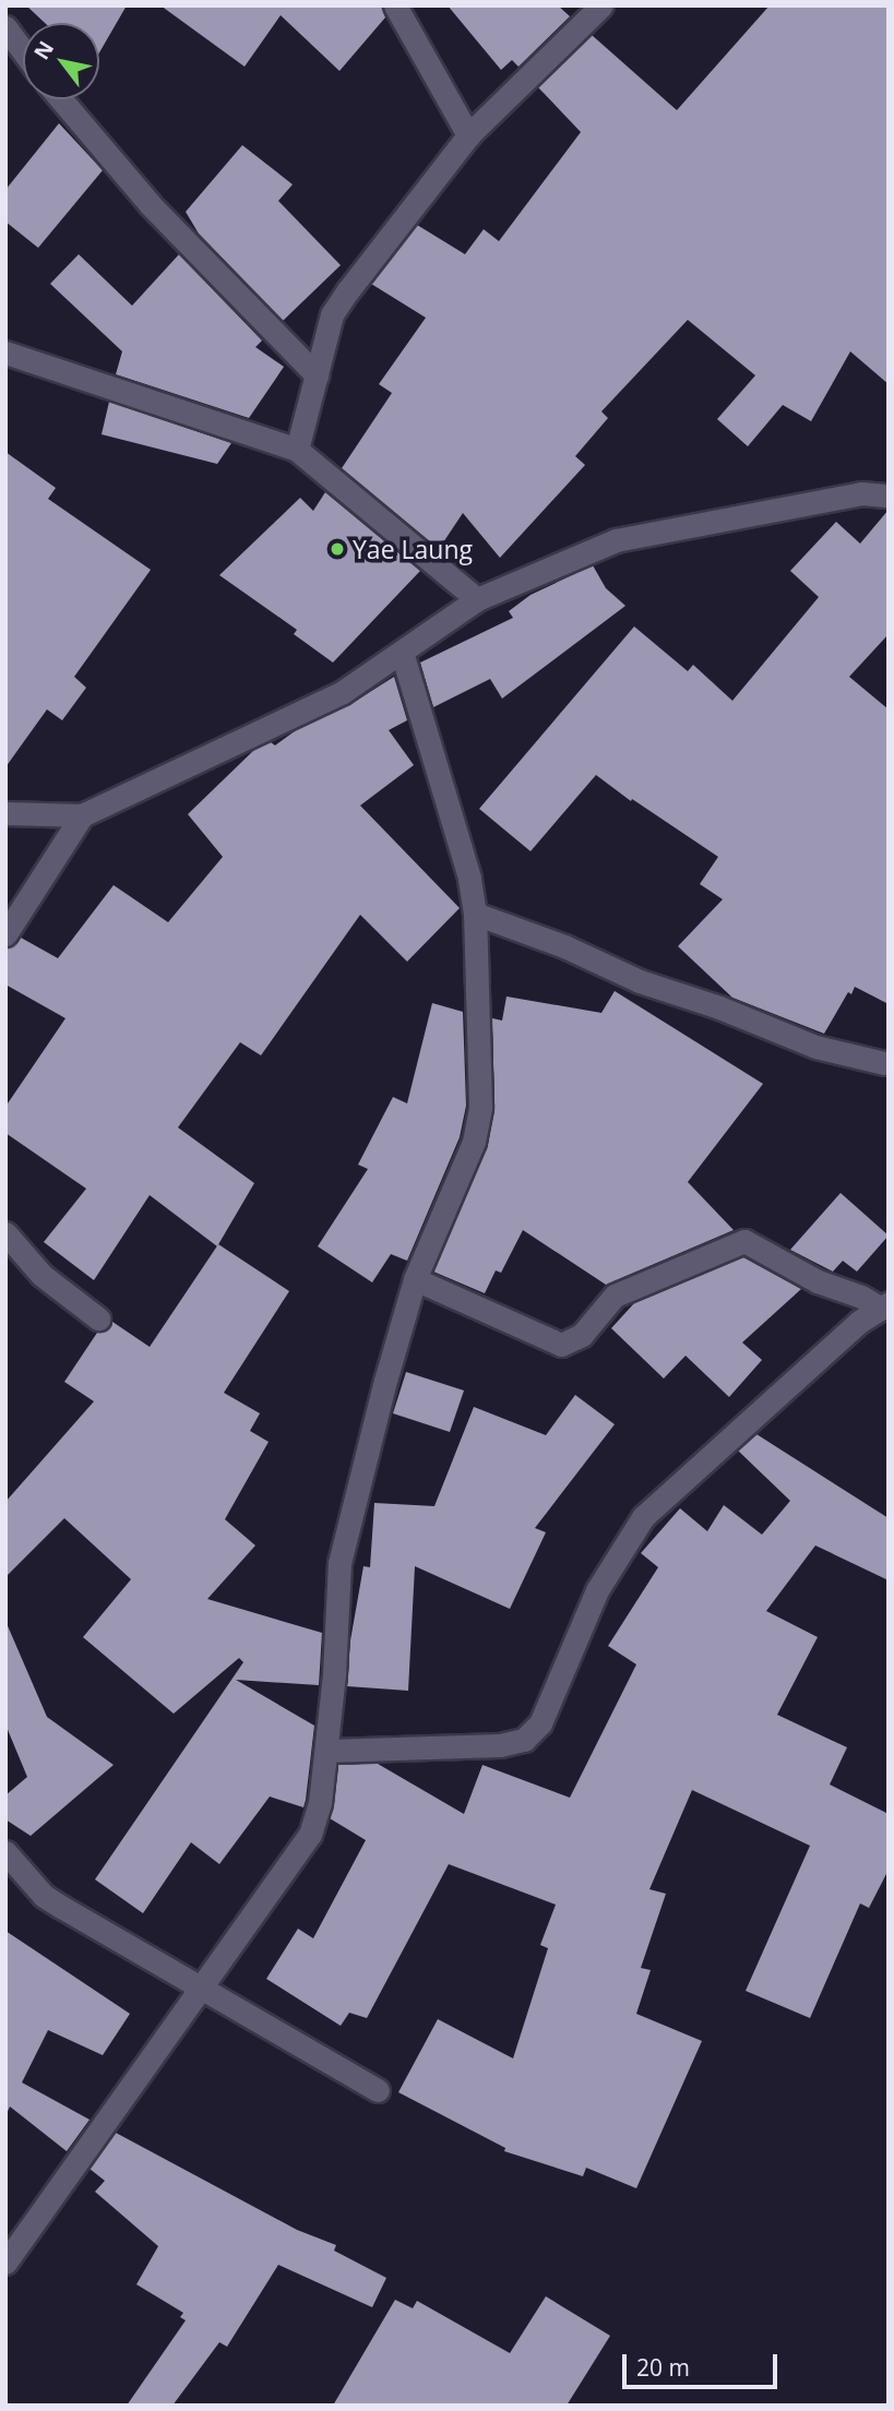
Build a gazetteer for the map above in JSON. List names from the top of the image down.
{
  "places": ["Yae Laung"],
  "scale_bar": "20 m",
  "north": "top left"
}
